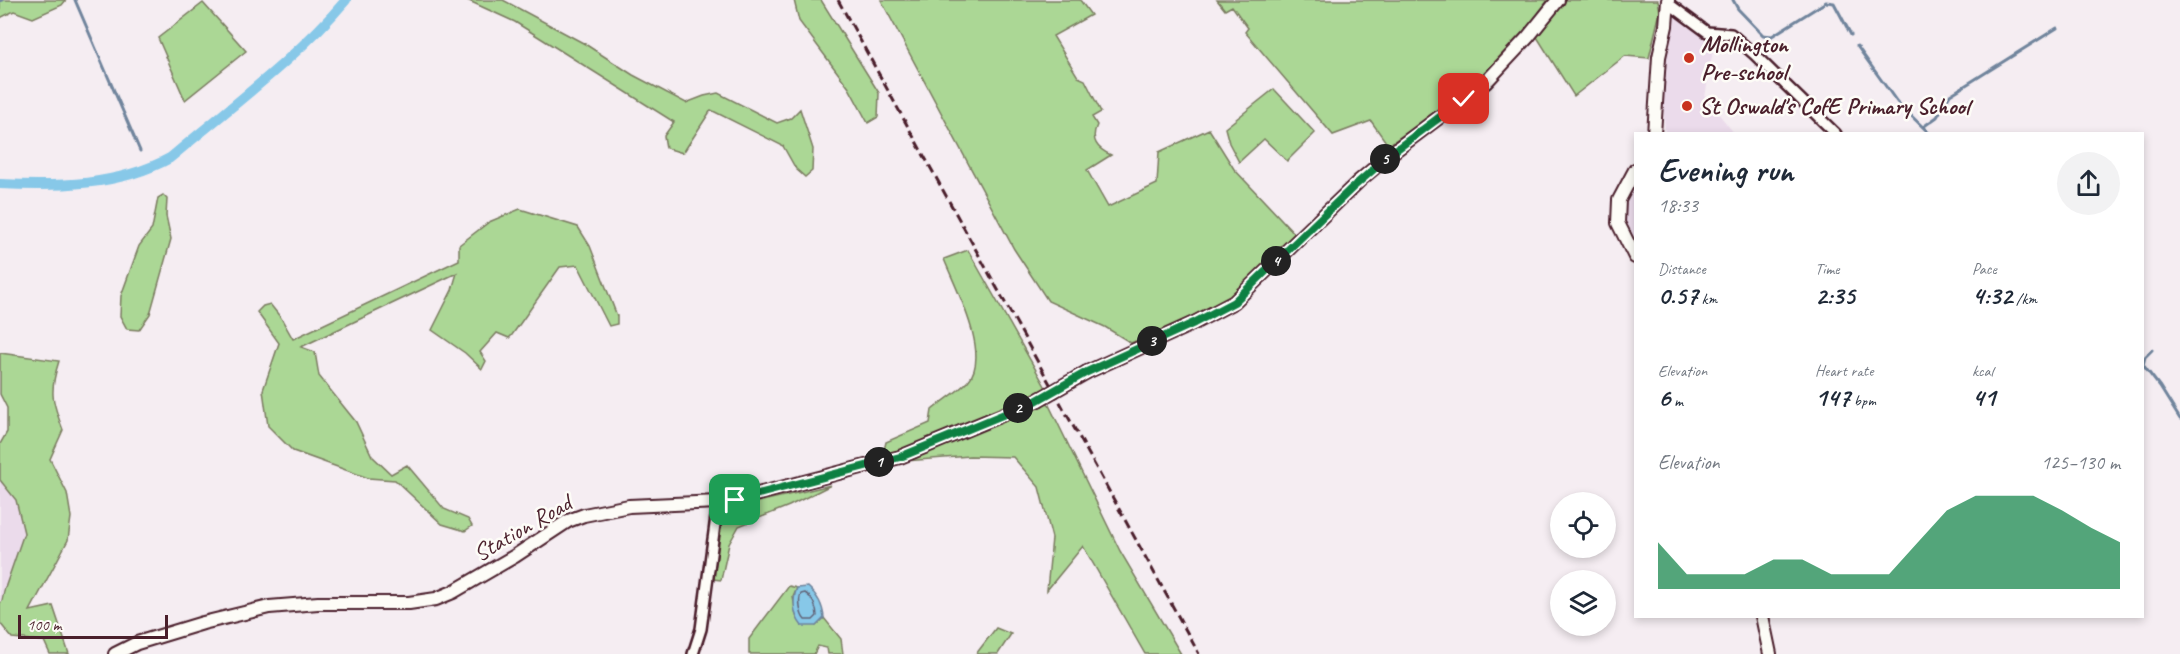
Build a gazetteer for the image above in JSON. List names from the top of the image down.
{
  "streets": {
    "street": ["Station Road"]
  },
  "places": ["Mollington Pre-school", "St Oswald's CofE Primary School"],
  "scale_bar": "100 m",
  "page": {
    "heading": ["Evening run", "18:33"],
    "pins": [
      "5",
      "4",
      "3",
      "2",
      "1"
    ],
    "stats": [
      ["Distance", "0.57 km"],
      ["Time", "2:35"],
      ["Pace", "4:32 /km"],
      ["Elevation", "6 m"],
      ["Heart rate", "147 bpm"],
      ["kcal", "41"]
    ],
    "chart": ["Elevation", "125–130 m"],
    "scale": "100 m"
  }
}
